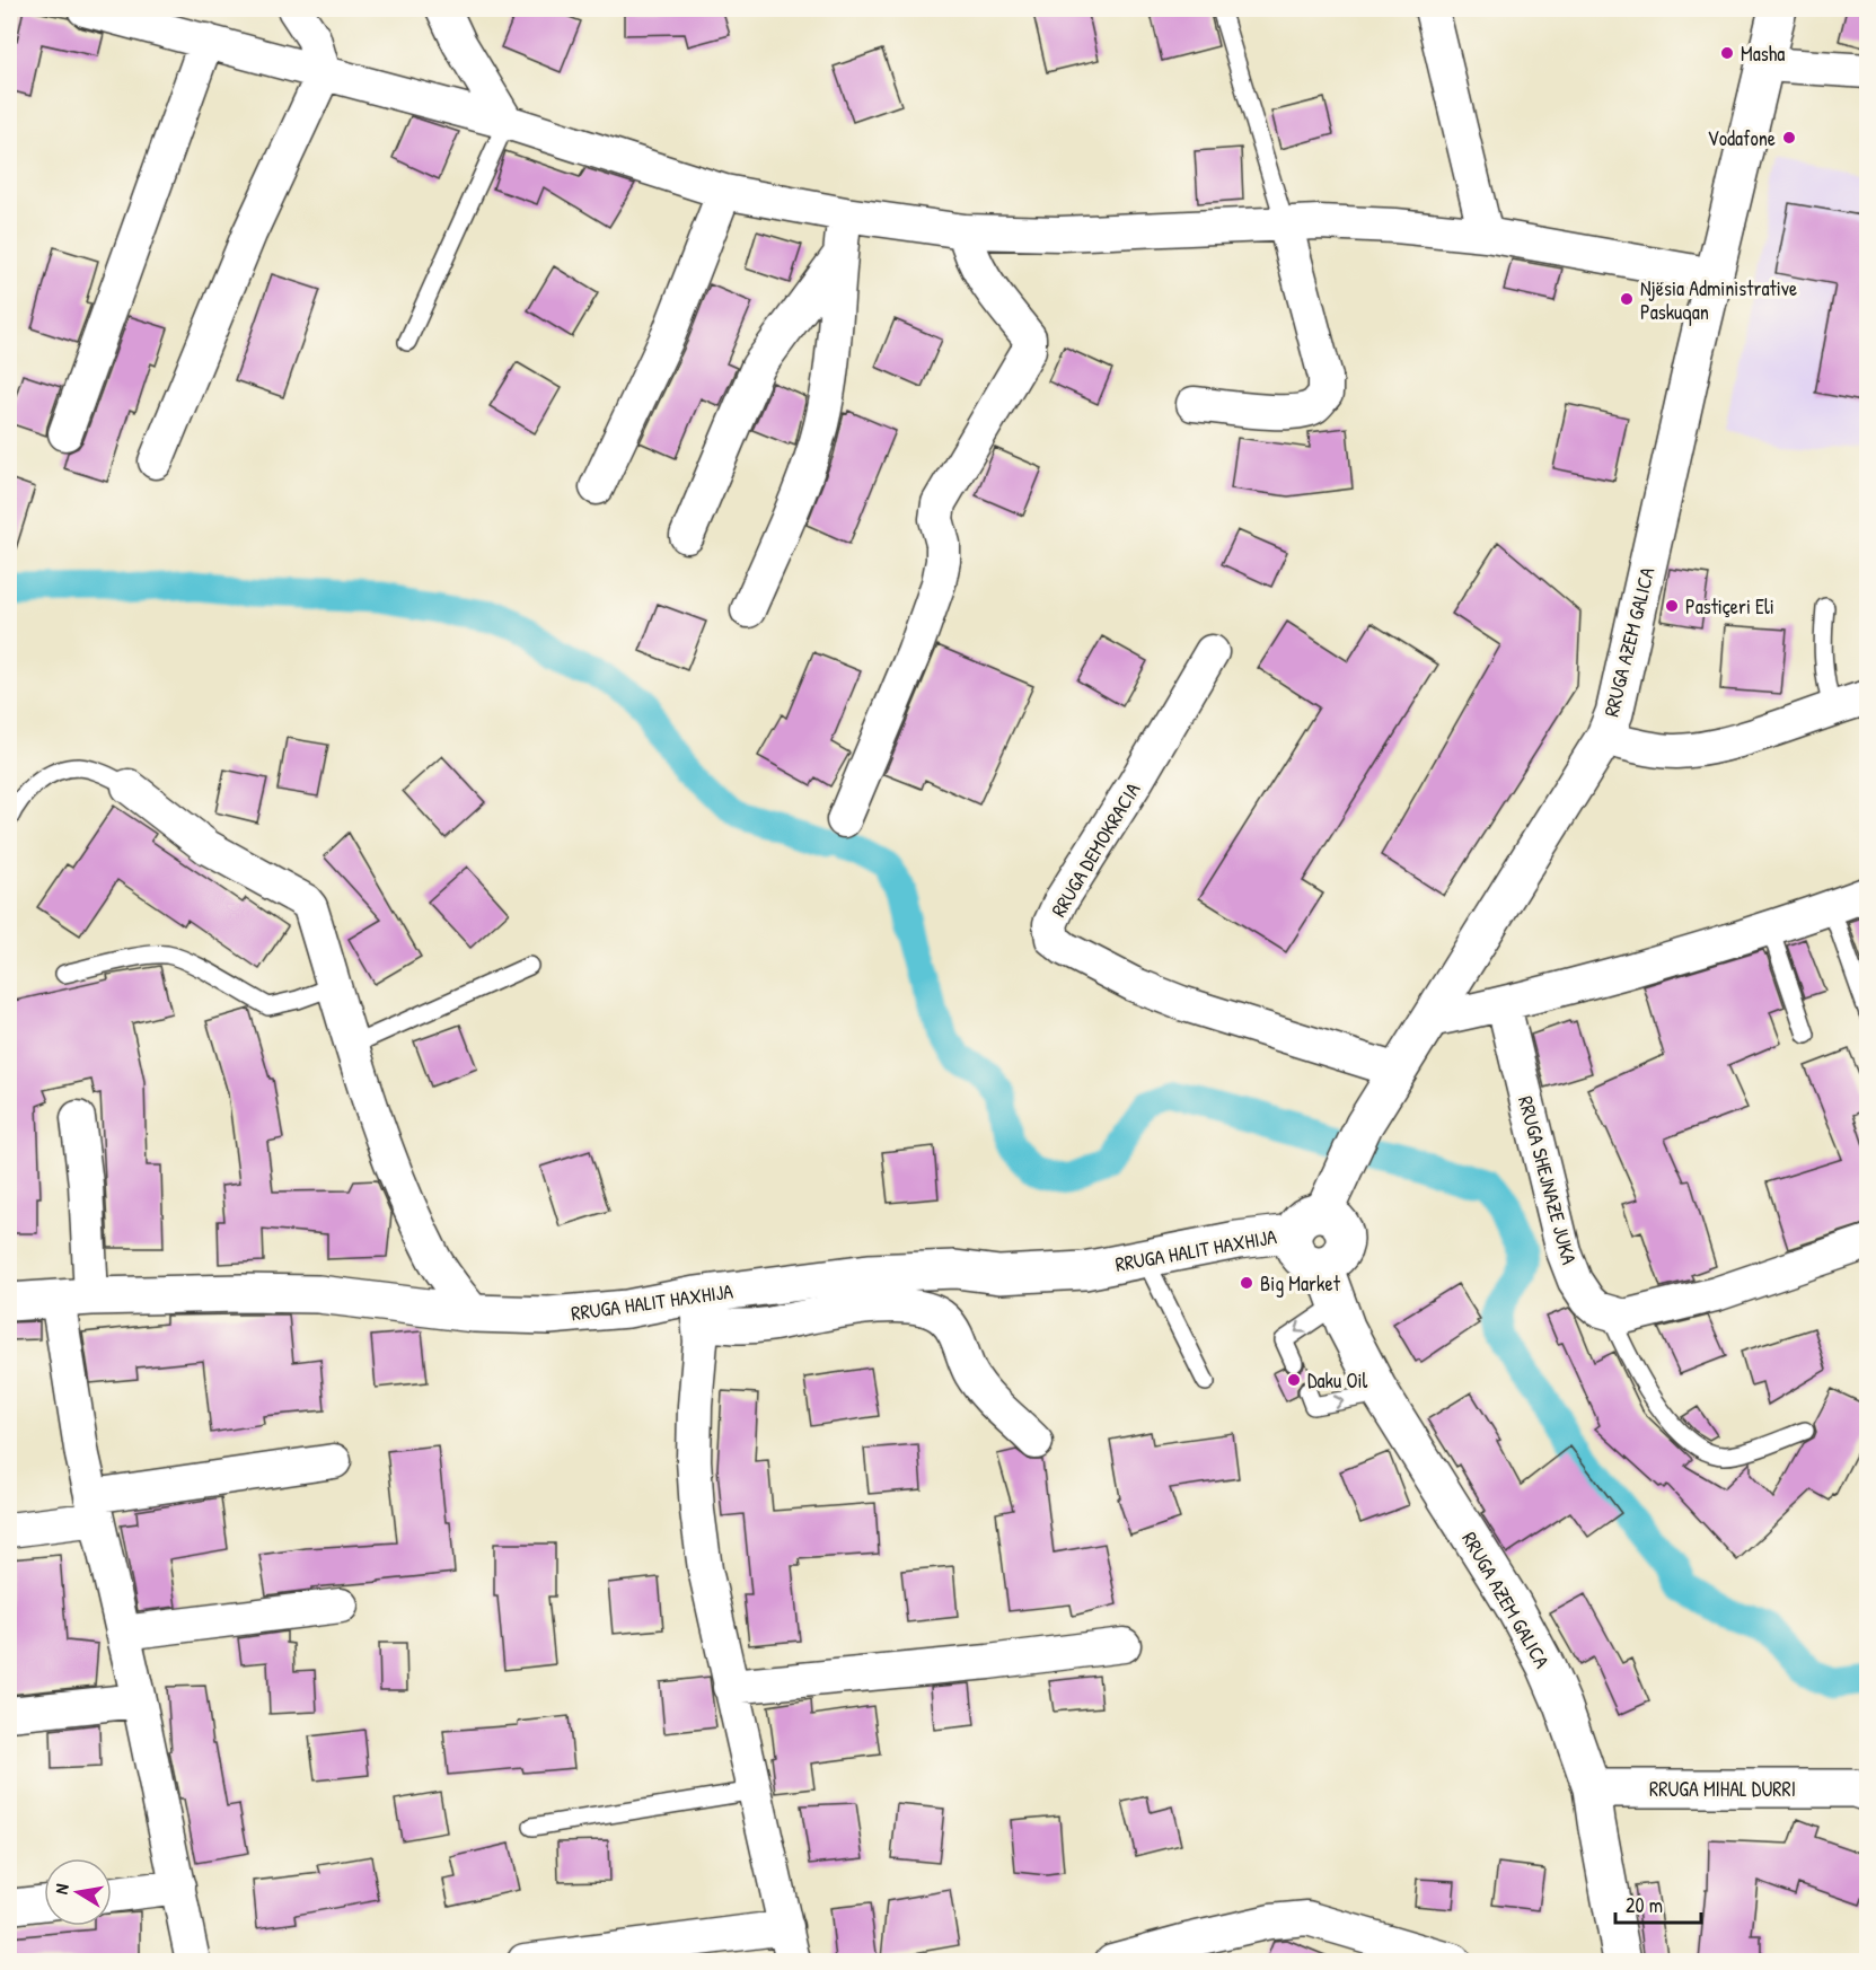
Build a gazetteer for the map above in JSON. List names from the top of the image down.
{
  "streets": {
    "main road": ["RRUGA AZEM GALICA", "RRUGA HALIT HAXHIJA", "RRUGA MIHAL DURRI"],
    "street": ["RRUGA DEMOKRACIA", "RRUGA SHEJNAZE JUKA"]
  },
  "crossings": [
    ["RRUGA AZEM GALICA", "RRUGA DEMOKRACIA"],
    ["RRUGA AZEM GALICA", "RRUGA HALIT HAXHIJA"],
    ["RRUGA AZEM GALICA", "RRUGA MIHAL DURRI"]
  ],
  "places": [
    "Masha",
    "Vodafone",
    "Njësia Administrative Paskuqan",
    "Pastiçeri Eli",
    "Big Market",
    "Daku Oil"
  ],
  "scale_bar": "20 m",
  "north": "left"
}
